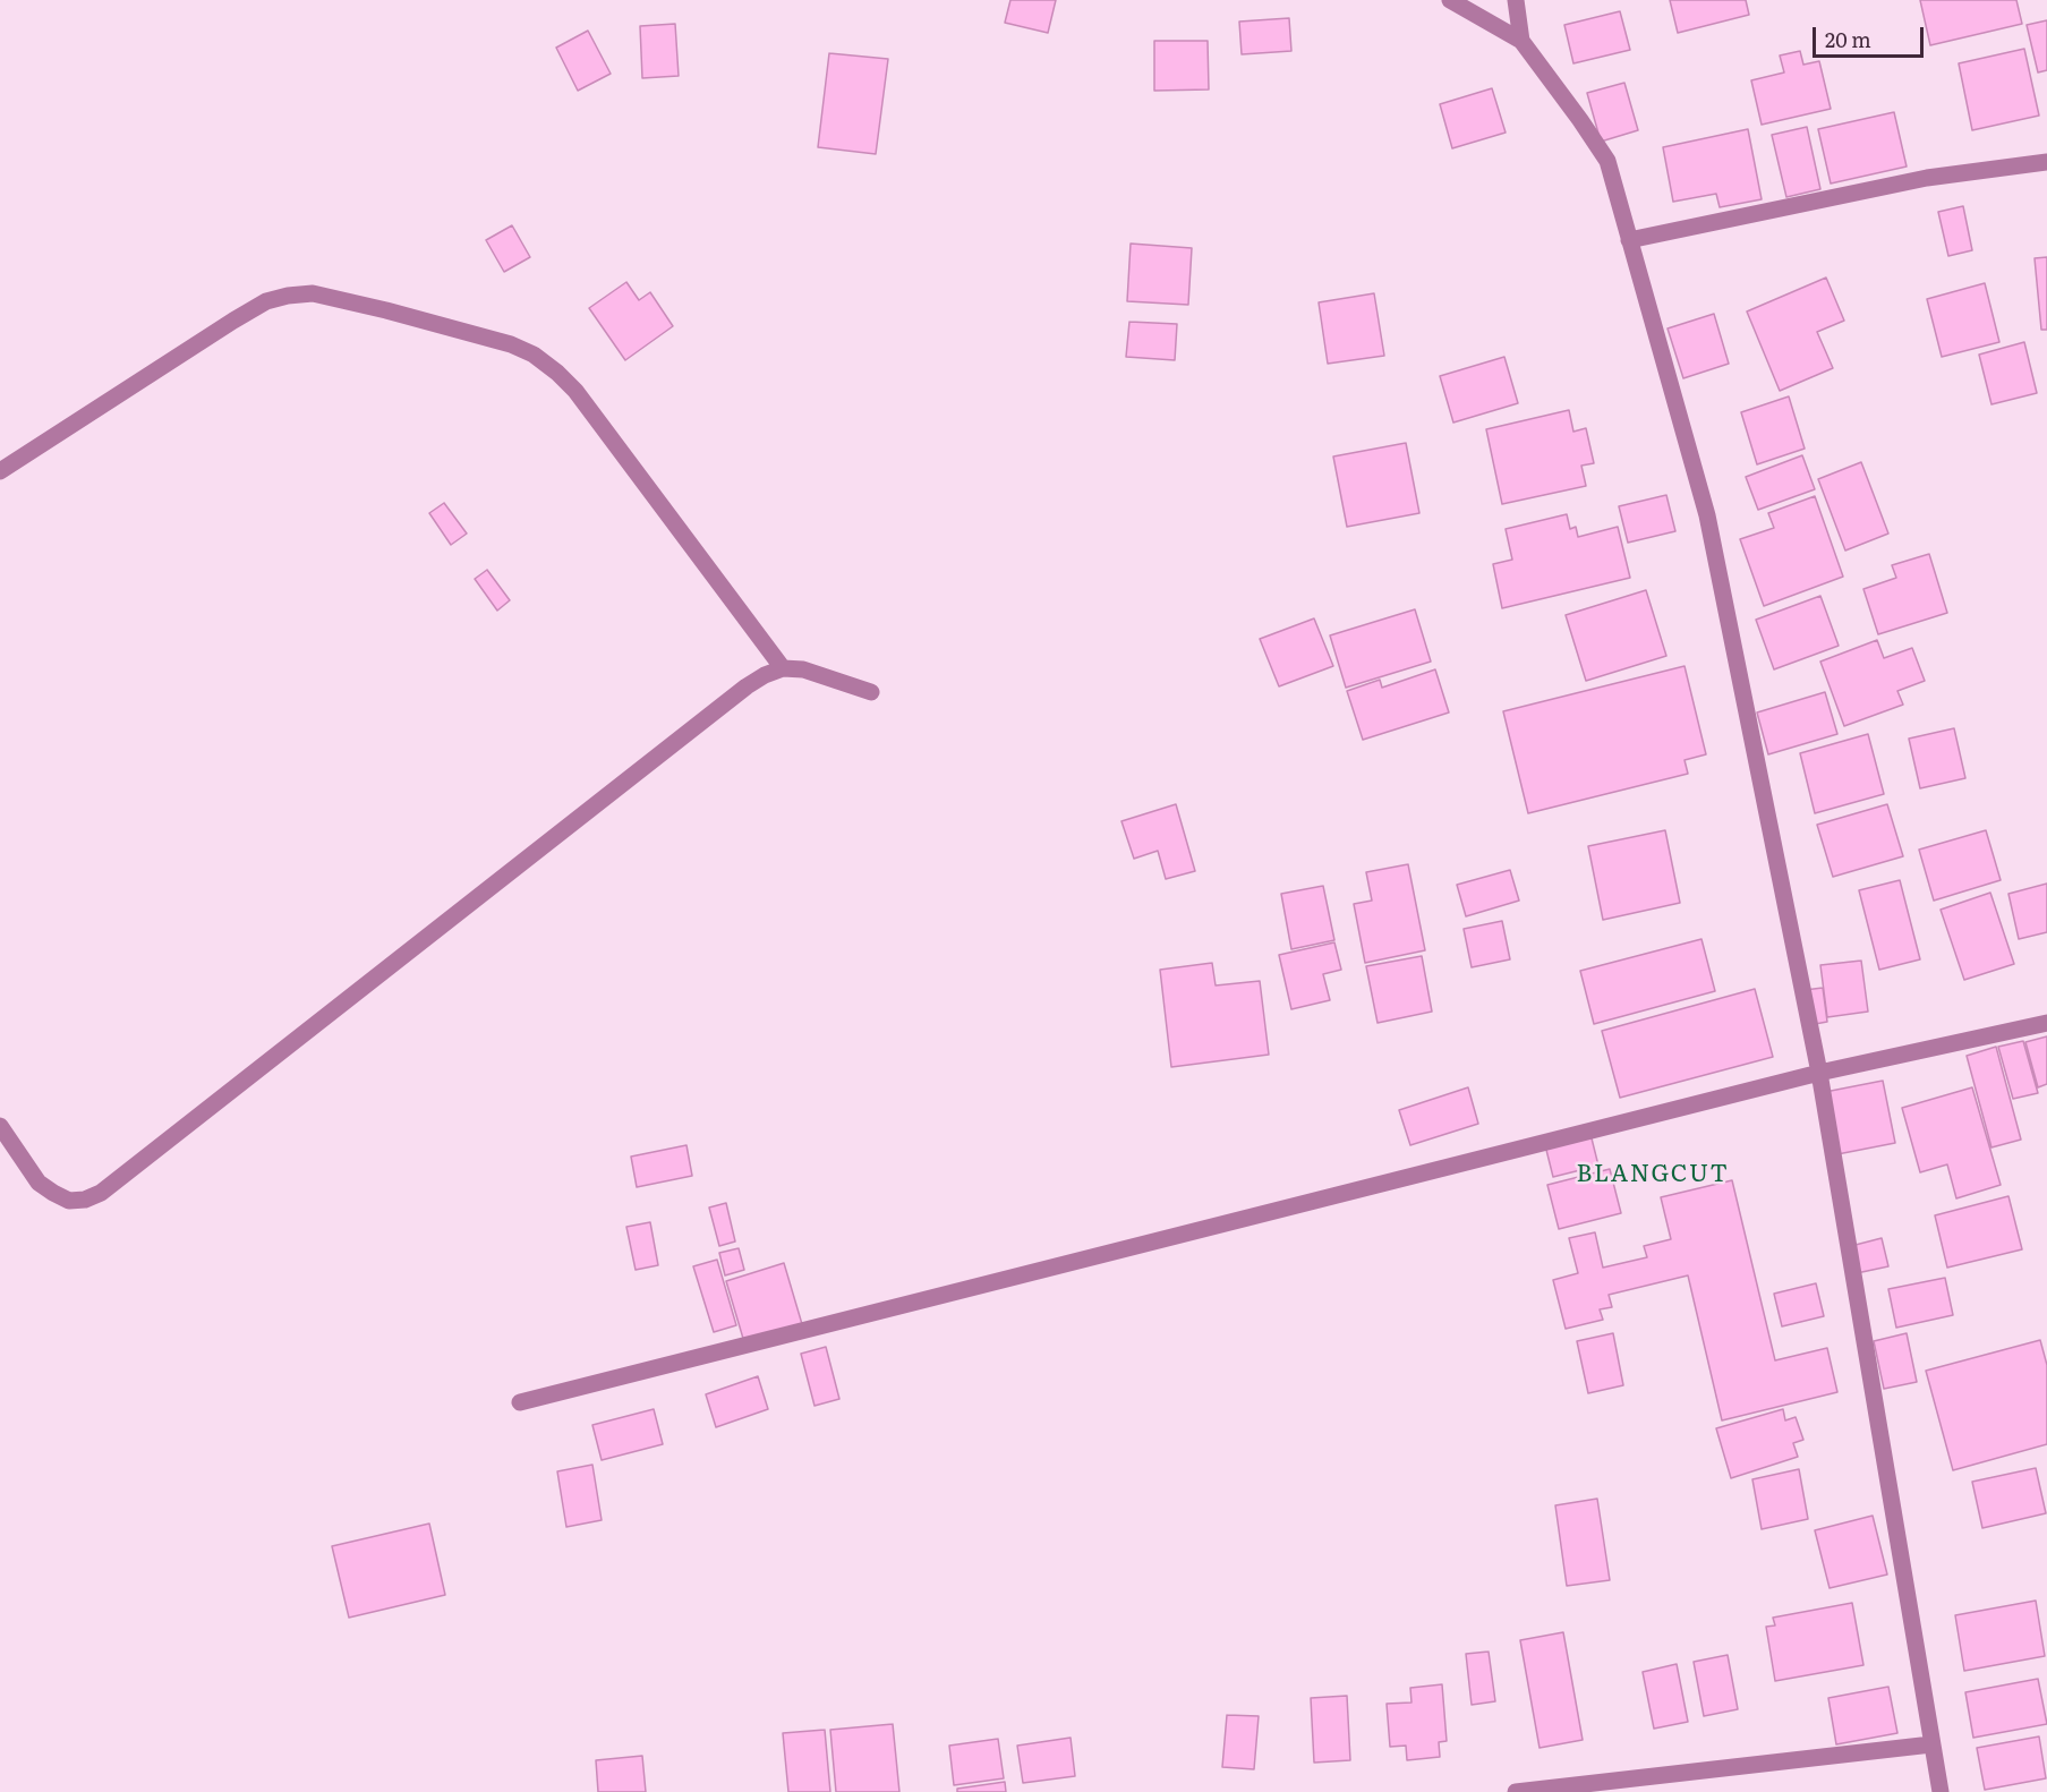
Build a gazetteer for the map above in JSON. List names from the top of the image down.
{
  "districts": ["BLANGCUT"],
  "scale_bar": "20 m"
}
